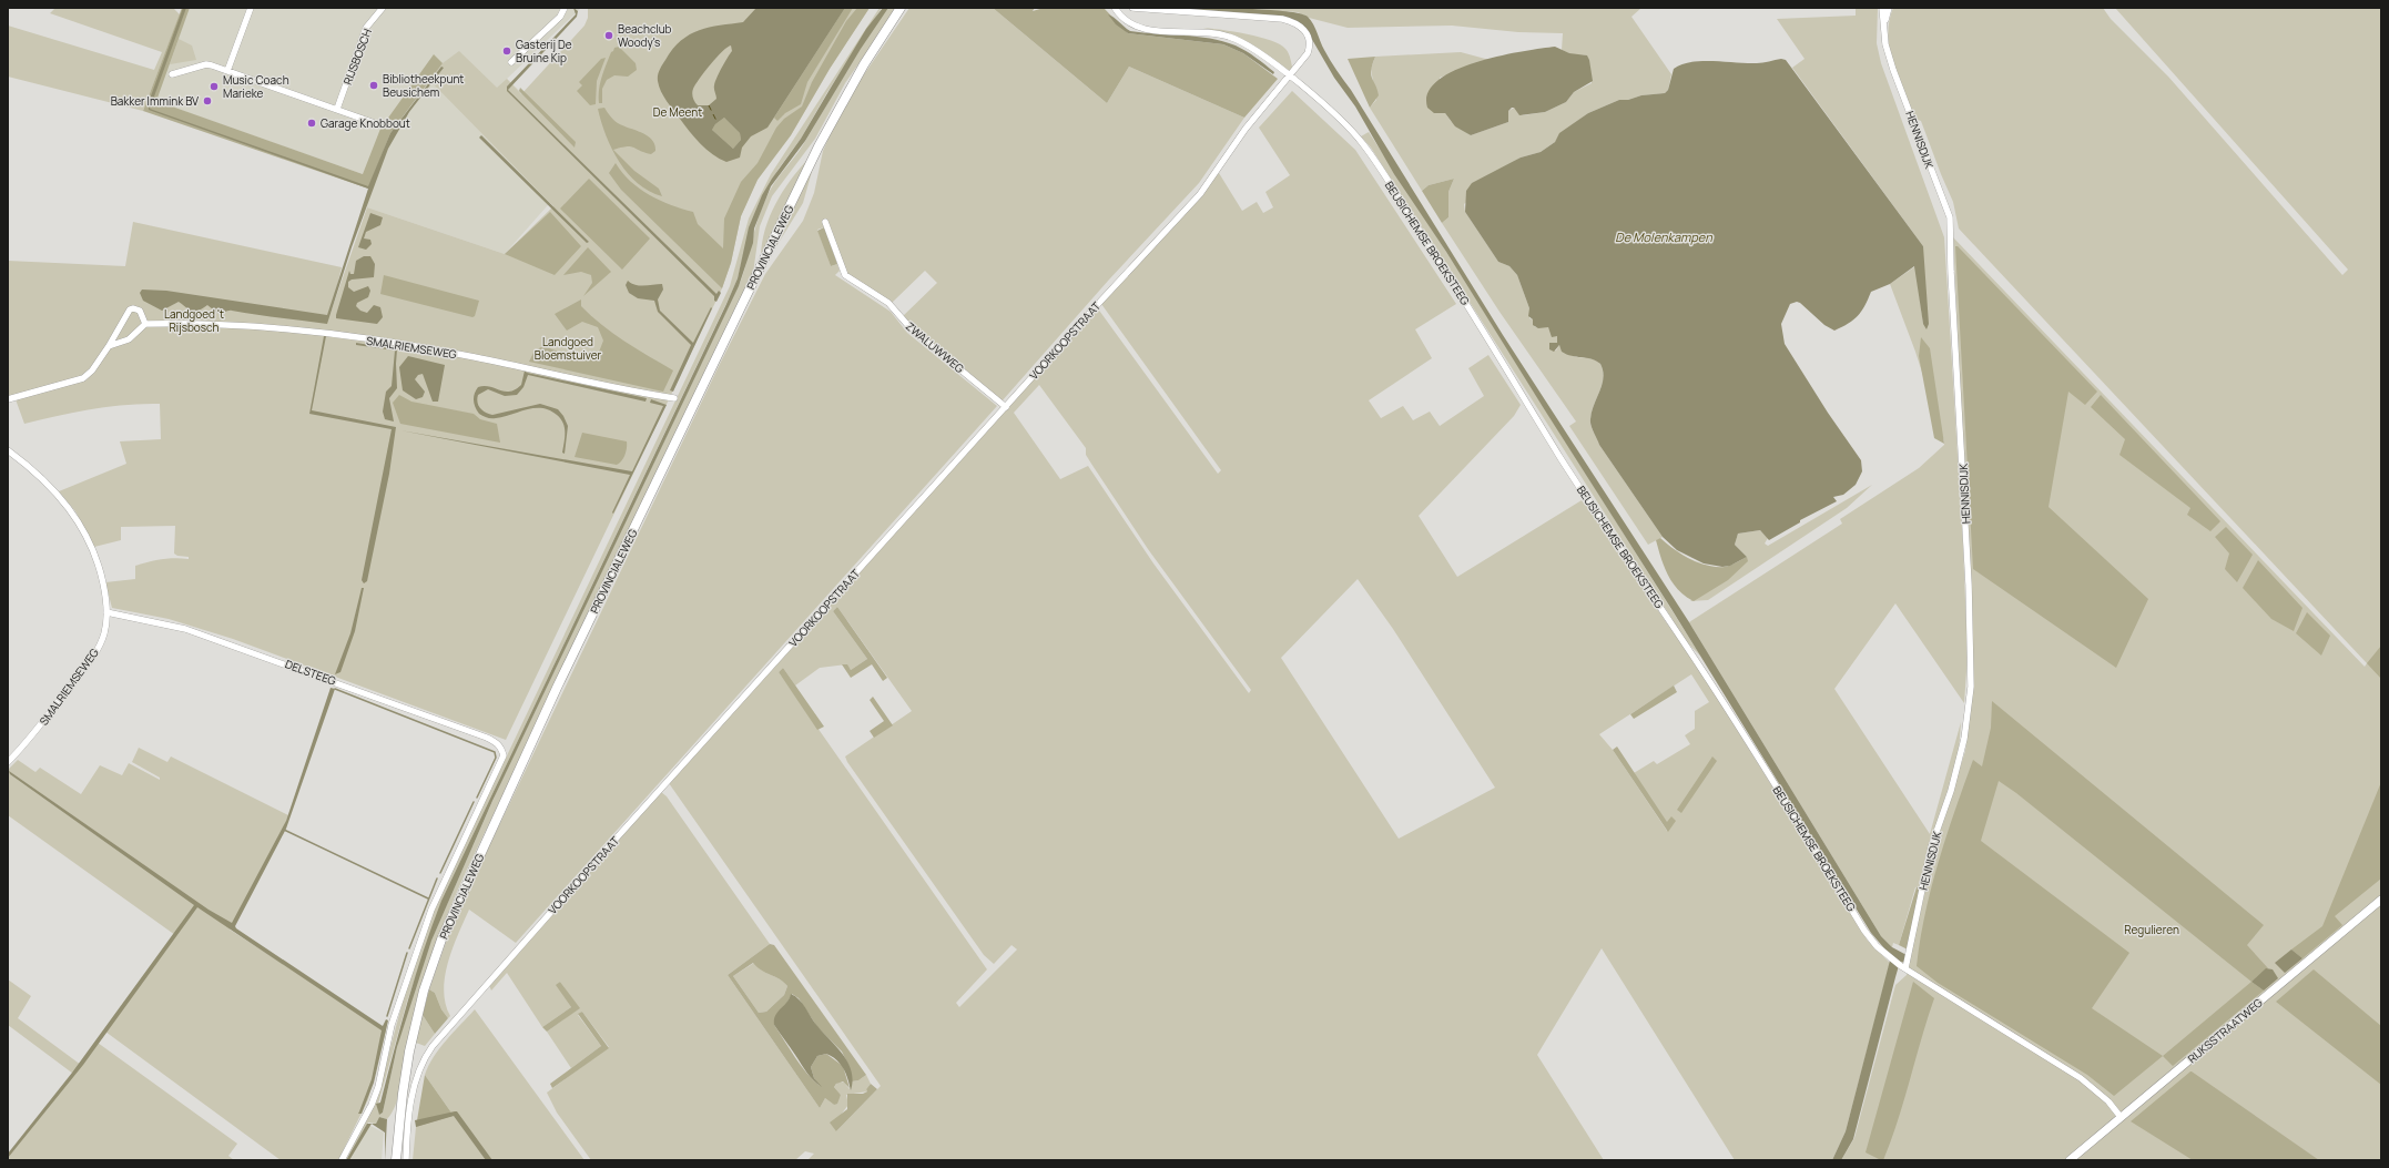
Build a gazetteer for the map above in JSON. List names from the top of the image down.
{
  "streets": {
    "highway": ["PROVINCIALEWEG"],
    "main road": ["RIJKSSTRAATWEG"],
    "street": [
      "RIJSBOSCH",
      "HENNISDIJK",
      "BEUSICHEMSE BROEKSTEEG",
      "VOORKOOPSTRAAT",
      "SMALRIEMSEWEG",
      "ZWALUWWEG",
      "DELSTEEG"
    ]
  },
  "crossings": [
    ["HENNISDIJK", "BEUSICHEMSE BROEKSTEEG"],
    ["BEUSICHEMSE BROEKSTEEG", "VOORKOOPSTRAAT"],
    ["BEUSICHEMSE BROEKSTEEG", "RIJKSSTRAATWEG"],
    ["VOORKOOPSTRAAT", "ZWALUWWEG"],
    ["SMALRIEMSEWEG", "DELSTEEG"]
  ],
  "water": ["De Molenkampen"],
  "parks": [
    "De Meent",
    "Landgoed 't Rijsbosch",
    "Landgoed Bloemstuiver",
    "Regulieren"
  ],
  "places": [
    "Beachclub Woody's",
    "Gasterij De Bruine Kip",
    "Bibliotheekpunt Beusichem",
    "Music Coach Marieke",
    "Bakker Immink BV",
    "Garage Knobbout"
  ]
}
